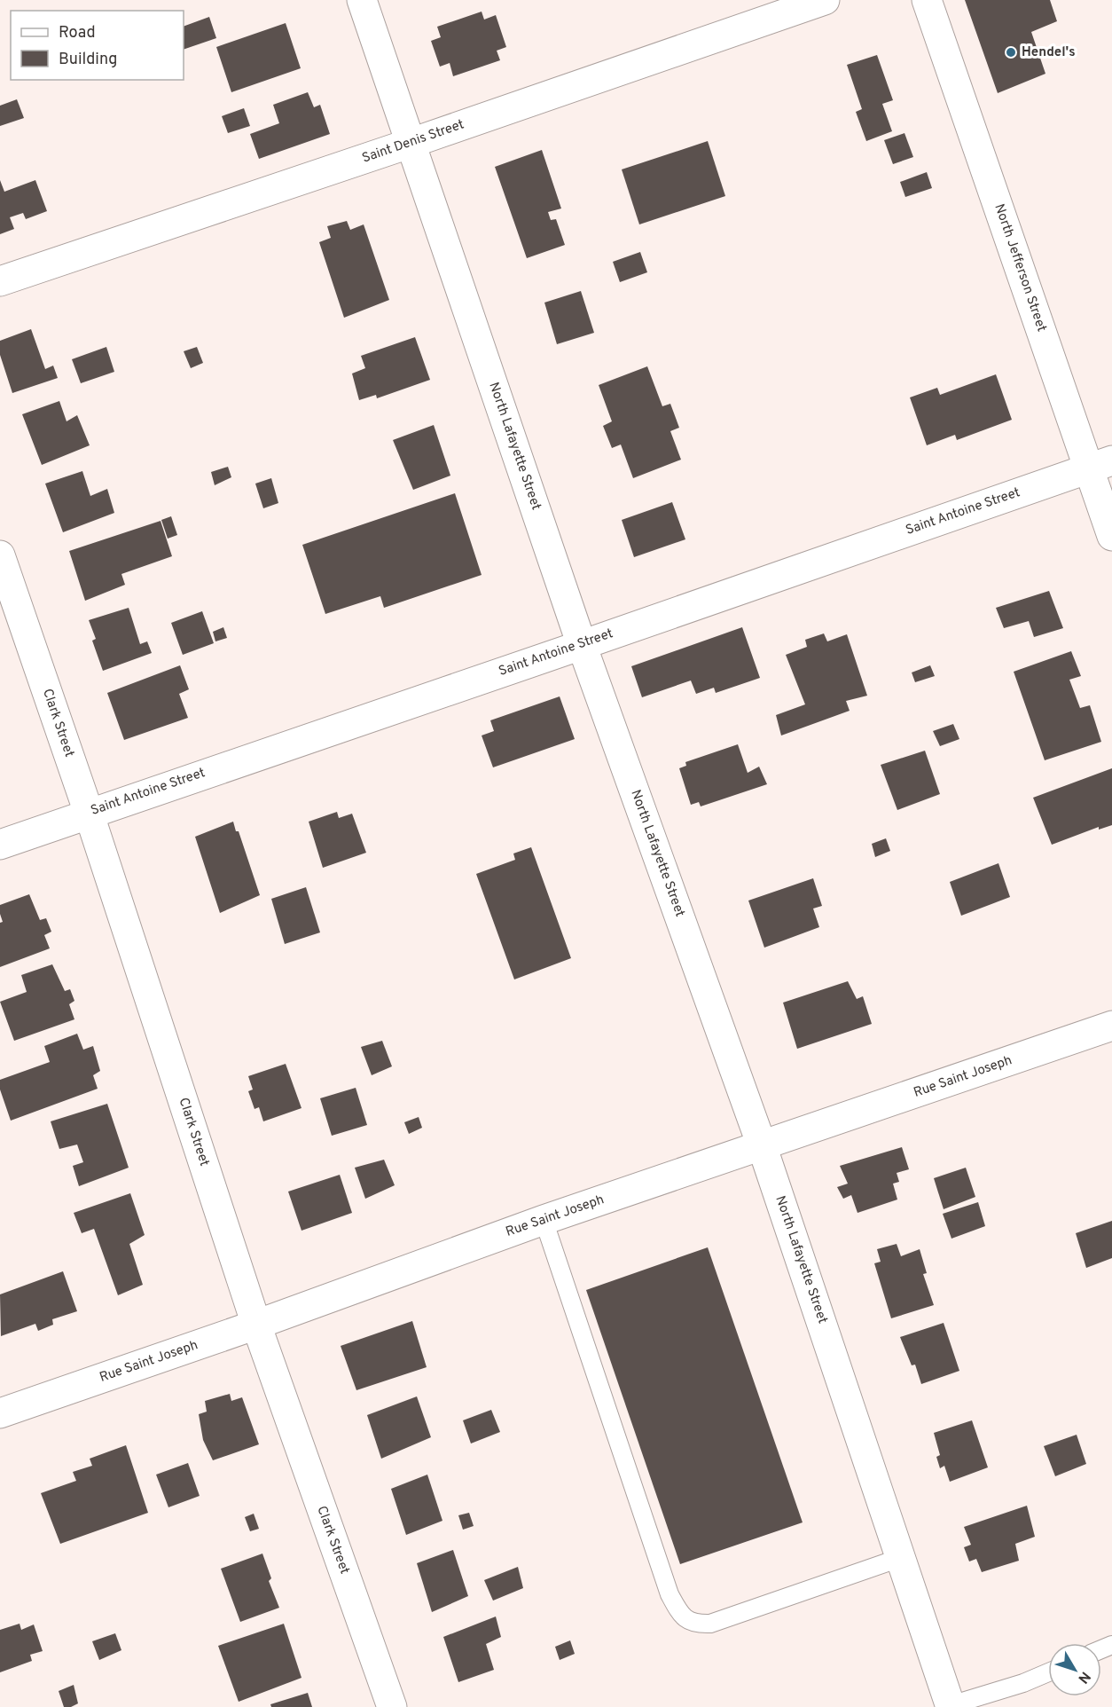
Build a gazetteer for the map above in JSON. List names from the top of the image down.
{
  "streets": {
    "street": [
      "Saint Denis Street",
      "North Jefferson Street",
      "North Lafayette Street",
      "Saint Antoine Street",
      "Clark Street",
      "Rue Saint Joseph"
    ]
  },
  "crossings": [
    ["Saint Denis Street", "North Lafayette Street"],
    ["North Jefferson Street", "Saint Antoine Street"],
    ["North Lafayette Street", "Saint Antoine Street"],
    ["North Lafayette Street", "Rue Saint Joseph"],
    ["Saint Antoine Street", "Clark Street"],
    ["Clark Street", "Rue Saint Joseph"]
  ],
  "places": ["Hendel's"],
  "legend": ["Road", "Building"],
  "north": "bottom right"
}
